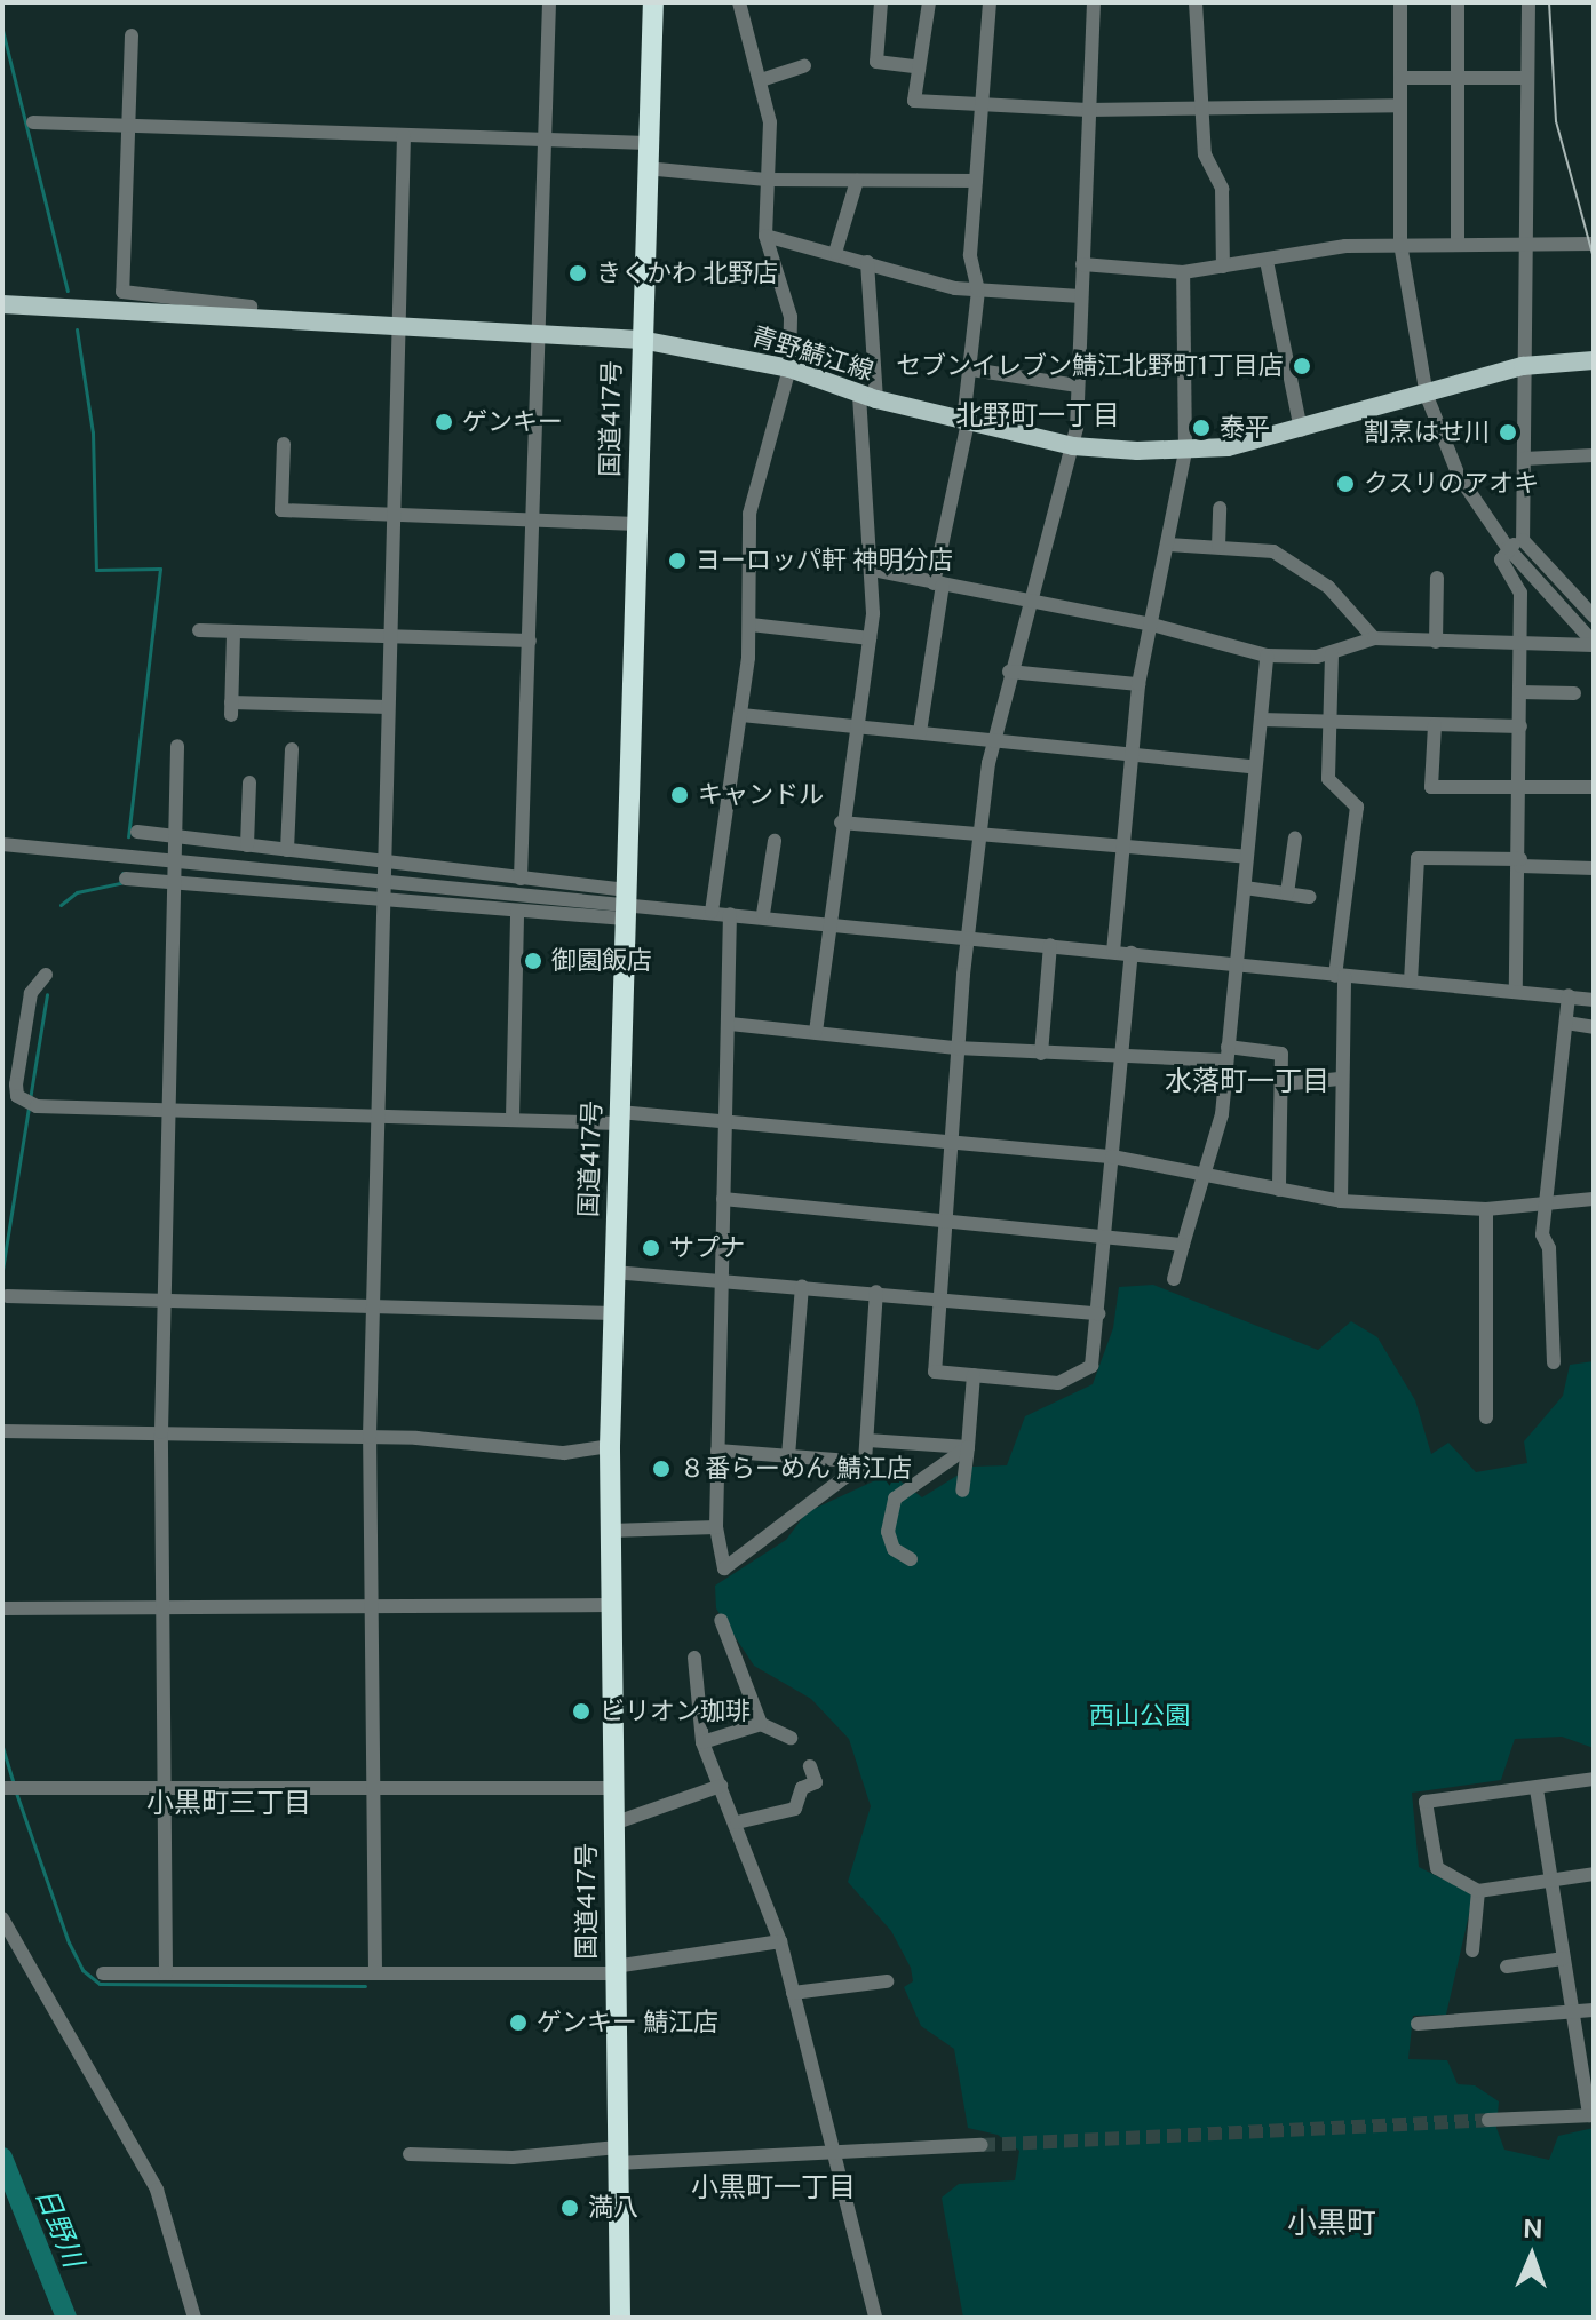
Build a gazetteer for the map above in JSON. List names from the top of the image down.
{
  "streets": {
    "highway": ["国道417号"],
    "main road": ["青野鯖江線"]
  },
  "crossings": [
    ["青野鯖江線", "国道417号"]
  ],
  "districts": [
    "北野町一丁目",
    "水落町一丁目",
    "小黒町三丁目",
    "小黒町一丁目",
    "小黒町"
  ],
  "water": ["日野川"],
  "parks": ["西山公園"],
  "places": [
    "きくかわ 北野店",
    "セブンイレブン鯖江北野町1丁目店",
    "ゲンキー",
    "泰平",
    "割烹はせ川",
    "クスリのアオキ",
    "ヨーロッパ軒 神明分店",
    "キャンドル",
    "御園飯店",
    "サプナ",
    "８番らーめん 鯖江店",
    "ビリオン珈琲",
    "ゲンキー 鯖江店",
    "満八"
  ],
  "north": "top"
}
